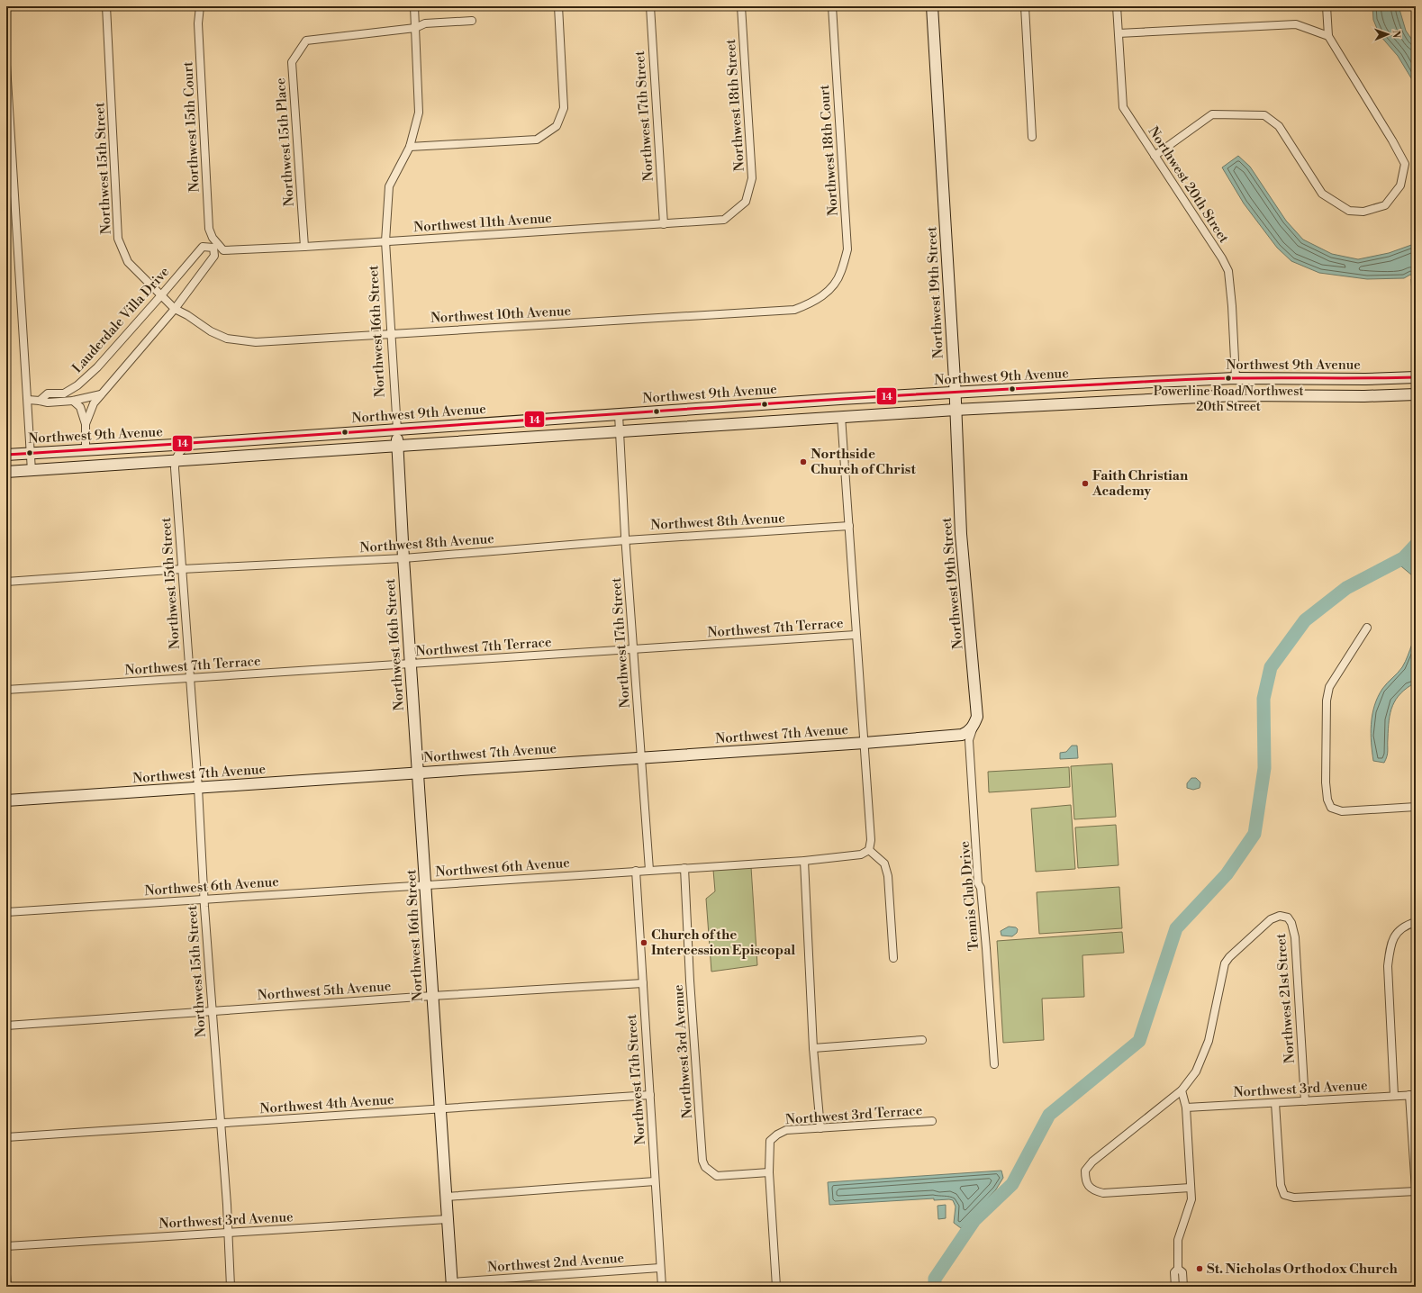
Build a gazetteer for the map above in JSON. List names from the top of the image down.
{
  "streets": {
    "main road": [
      "Northwest 19th Street",
      "Northwest 16th Street",
      "Northwest 9th Avenue",
      "Northwest 7th Avenue"
    ],
    "street": [
      "Northwest 18th Street",
      "Northwest 17th Street",
      "Northwest 15th Court",
      "Northwest 15th Place",
      "Northwest 18th Court",
      "Northwest 15th Street",
      "Northwest 20th Street",
      "Northwest 11th Avenue",
      "Northwest 10th Avenue",
      "Lauderdale Villa Drive",
      "Northwest 8th Avenue",
      "Northwest 7th Terrace",
      "Northwest 6th Avenue",
      "Tennis Club Drive",
      "Northwest 5th Avenue",
      "Northwest 21st Street",
      "Northwest 3rd Avenue",
      "Northwest 4th Avenue",
      "Northwest 3rd Terrace",
      "Northwest 2nd Avenue"
    ]
  },
  "crossings": [
    ["Northwest 18th Street", "Northwest 11th Avenue"],
    ["Northwest 17th Street", "Northwest 11th Avenue"],
    ["Northwest 17th Street", "Northwest 9th Avenue"],
    ["Northwest 17th Street", "Northwest 8th Avenue"],
    ["Northwest 17th Street", "Northwest 7th Terrace"],
    ["Northwest 17th Street", "Northwest 7th Avenue"],
    ["Northwest 17th Street", "Northwest 6th Avenue"],
    ["Northwest 17th Street", "Northwest 5th Avenue"],
    ["Northwest 17th Street", "Northwest 4th Avenue"],
    ["Northwest 17th Street", "Northwest 2nd Avenue"],
    ["Northwest 15th Court", "Northwest 11th Avenue"],
    ["Northwest 15th Court", "Lauderdale Villa Drive"],
    ["Northwest 15th Place", "Northwest 11th Avenue"],
    ["Northwest 15th Place", "Northwest 16th Street"],
    ["Northwest 18th Court", "Northwest 10th Avenue"],
    ["Northwest 15th Street", "Northwest 10th Avenue"],
    ["Northwest 15th Street", "Lauderdale Villa Drive"],
    ["Northwest 15th Street", "Northwest 8th Avenue"],
    ["Northwest 15th Street", "Northwest 7th Terrace"],
    ["Northwest 15th Street", "Northwest 7th Avenue"],
    ["Northwest 15th Street", "Northwest 6th Avenue"],
    ["Northwest 15th Street", "Northwest 5th Avenue"],
    ["Northwest 15th Street", "Northwest 3rd Avenue"],
    ["Northwest 15th Street", "Northwest 4th Avenue"],
    ["Northwest 20th Street", "Northwest 9th Avenue"],
    ["Northwest 11th Avenue", "Lauderdale Villa Drive"],
    ["Northwest 11th Avenue", "Northwest 16th Street"],
    ["Northwest 19th Street", "Northwest 9th Avenue"],
    ["Northwest 19th Street", "Northwest 7th Avenue"],
    ["Northwest 19th Street", "Tennis Club Drive"],
    ["Northwest 10th Avenue", "Northwest 16th Street"],
    ["Northwest 16th Street", "Northwest 9th Avenue"],
    ["Northwest 16th Street", "Northwest 8th Avenue"],
    ["Northwest 16th Street", "Northwest 7th Terrace"],
    ["Northwest 16th Street", "Northwest 7th Avenue"],
    ["Northwest 16th Street", "Northwest 6th Avenue"],
    ["Northwest 16th Street", "Northwest 5th Avenue"],
    ["Northwest 16th Street", "Northwest 3rd Avenue"],
    ["Northwest 16th Street", "Northwest 4th Avenue"],
    ["Northwest 16th Street", "Northwest 2nd Avenue"],
    ["Northwest 7th Avenue", "Tennis Club Drive"],
    ["Northwest 6th Avenue", "Northwest 3rd Avenue"],
    ["Northwest 21st Street", "Northwest 3rd Avenue"],
    ["Northwest 3rd Avenue", "Northwest 3rd Terrace"]
  ],
  "places": [
    "Powerline Road/Northwest 20th Street",
    "Northside Church of Christ",
    "Faith Christian Academy",
    "Church of the Intercession Episcopal",
    "St. Nicholas Orthodox Church"
  ],
  "lines": ["transit line 14"],
  "north": "right"
}
